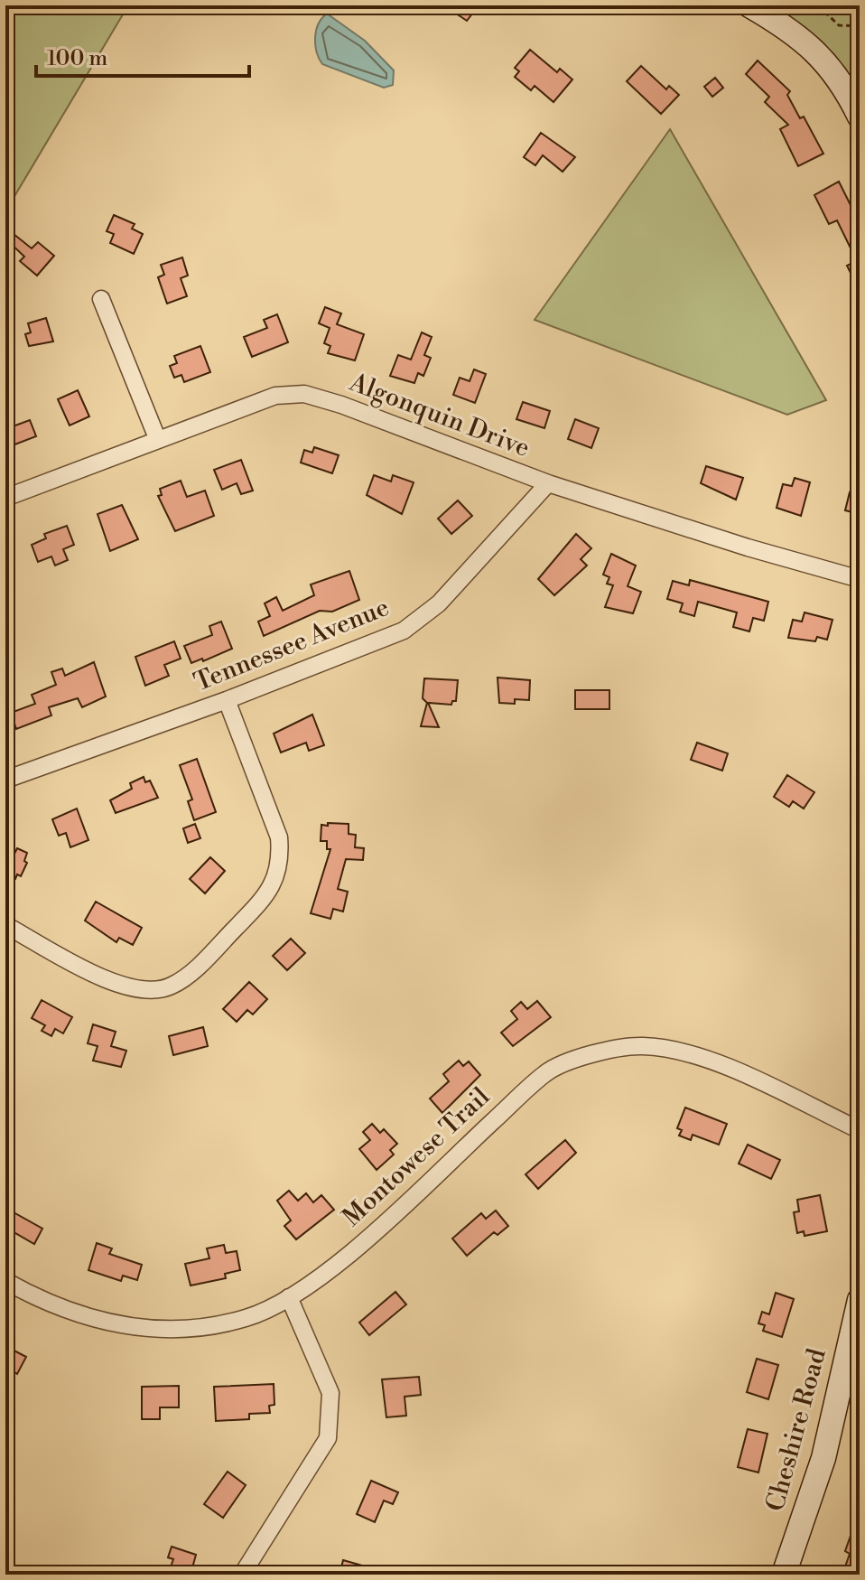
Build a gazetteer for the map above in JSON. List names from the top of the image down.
{
  "streets": {
    "street": [
      "Algonquin Drive",
      "Tennessee Avenue",
      "Montowese Trail",
      "Cheshire Road"
    ]
  },
  "crossings": [
    ["Algonquin Drive", "Tennessee Avenue"]
  ],
  "scale_bar": "100 m"
}
